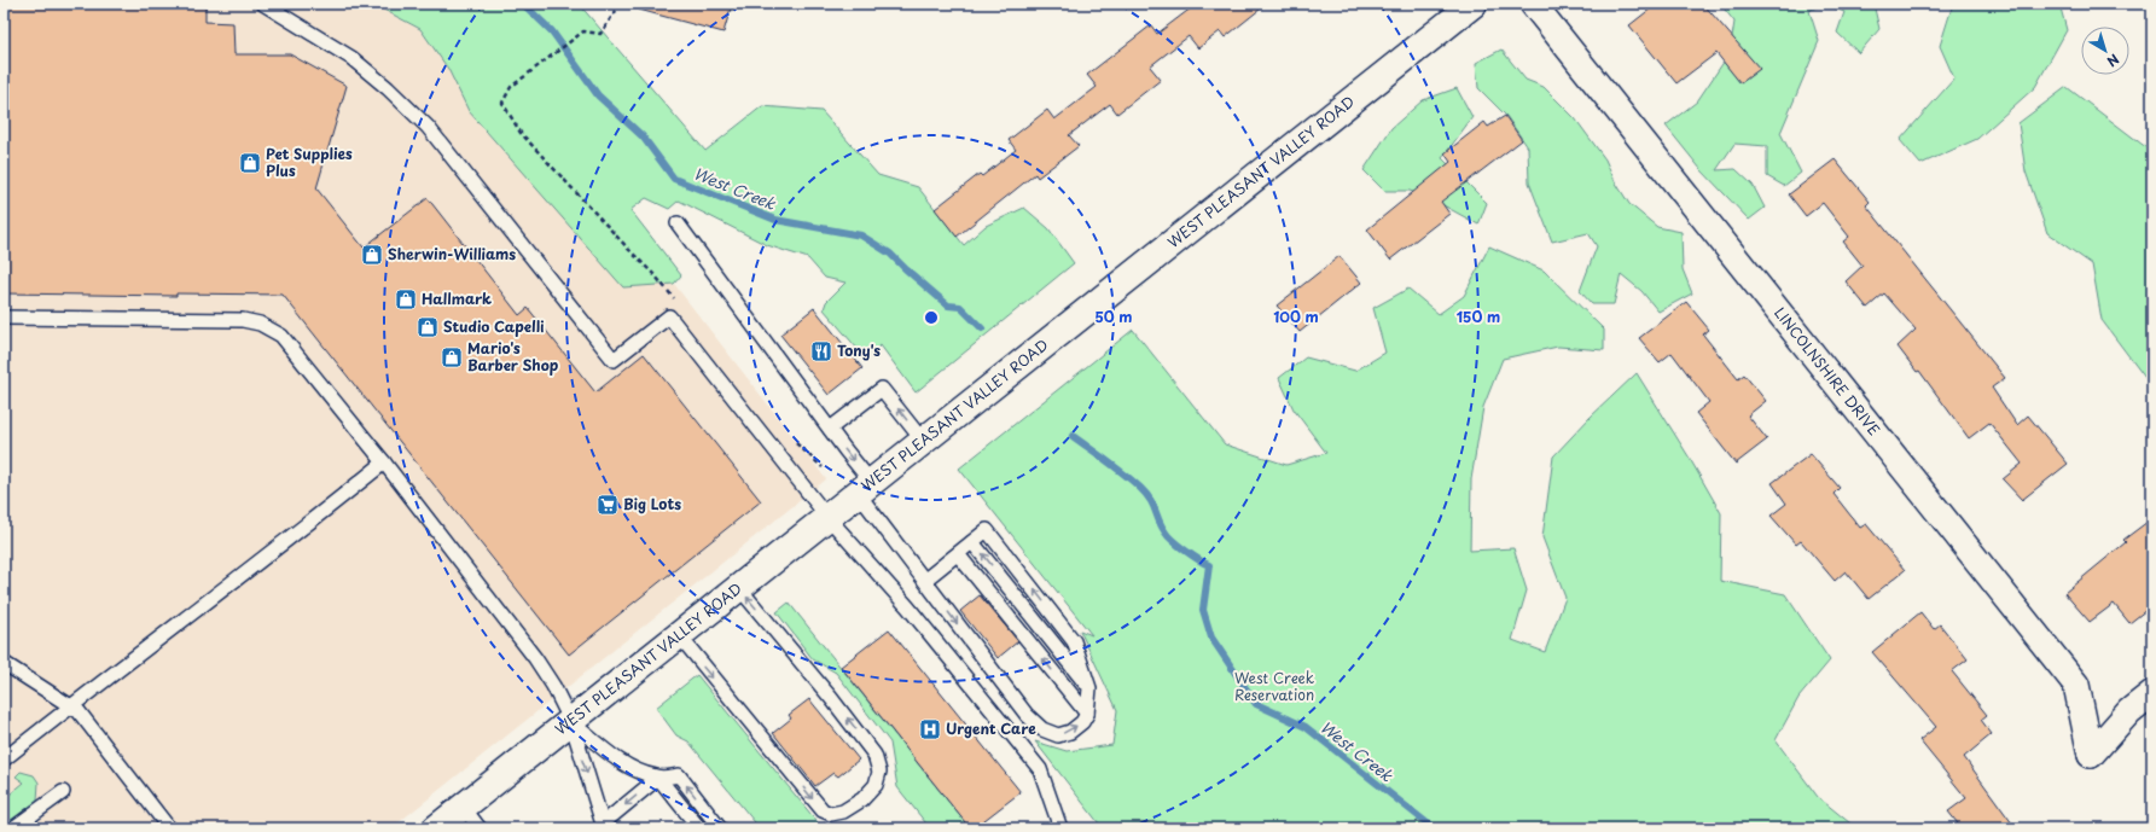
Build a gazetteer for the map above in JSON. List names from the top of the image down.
{
  "streets": {
    "main road": ["WEST PLEASANT VALLEY ROAD"],
    "street": ["LINCOLNSHIRE DRIVE"]
  },
  "water": ["West Creek"],
  "parks": ["West Creek Reservation"],
  "places": {
    "shop": [
      "Pet Supplies Plus",
      "Sherwin-Williams",
      "Hallmark",
      "Studio Capelli",
      "Mario's Barber Shop"
    ],
    "restaurant": ["Tony's"],
    "supermarket": ["Big Lots"],
    "hospital": ["Urgent Care"]
  },
  "north": "bottom right",
  "rings": ["50 m", "100 m", "150 m"]
}
